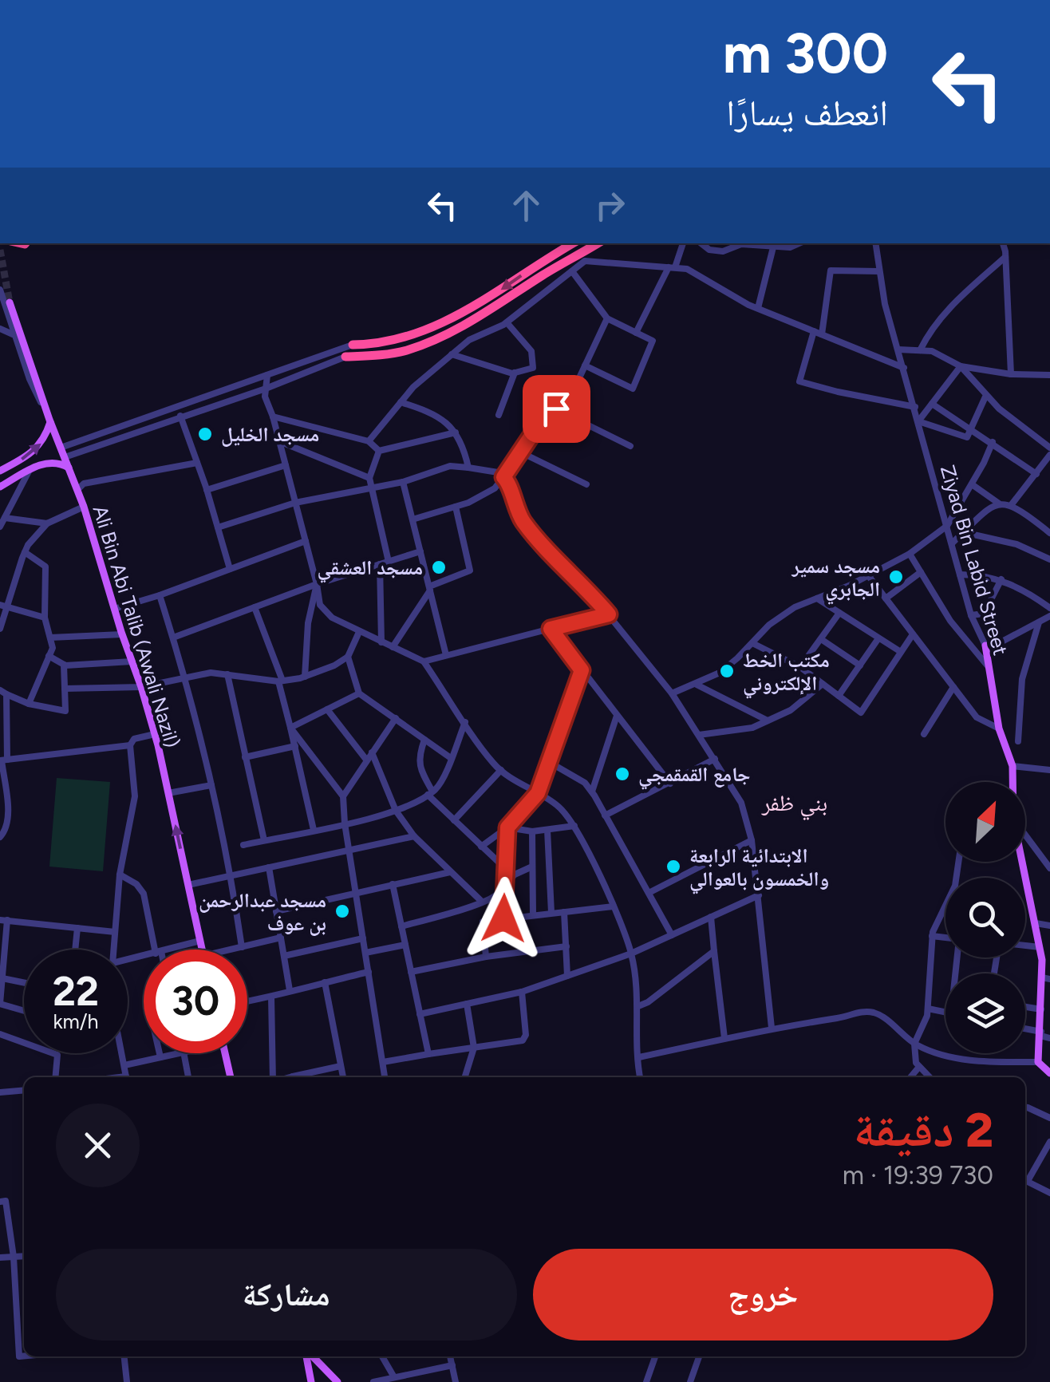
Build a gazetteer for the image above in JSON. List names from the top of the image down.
{
  "streets": {
    "main road": ["Ziyad Bin Labid Street", "Ali Bin Abi Talib (Awali Nazil)"]
  },
  "districts": ["بني ظفر"],
  "places": [
    "مسجد الخليل",
    "مسجد العشقي",
    "مسجد سمير الجابري",
    "مكتب الخط الإلكتروني",
    "جامع القمقمجي",
    "الابتدائية الرابعة والخمسون بالعوالي",
    "مسجد عبدالرحمن بن عوف"
  ],
  "north": "top right",
  "page": {
    "turn": ["300 m", "انعطف يسارًا"],
    "speed": "22 km/h",
    "limit": "30",
    "heading": ["2 دقيقة", "730 m · 19:39"],
    "buttons": ["خروج", "مشاركة"]
  }
}
